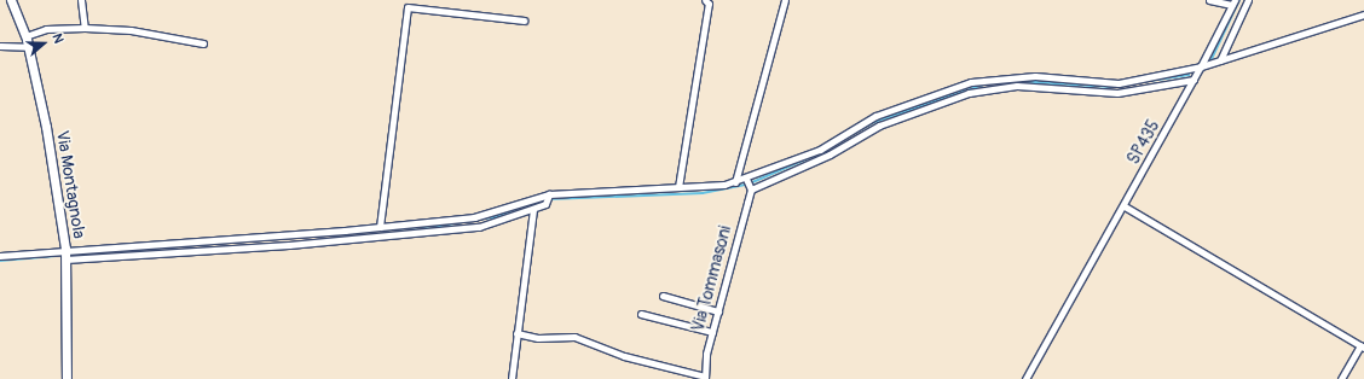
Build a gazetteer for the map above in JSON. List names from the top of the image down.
{
  "streets": {
    "street": ["SP435", "Via Montagnola", "Via Tommasoni"]
  },
  "north": "right"
}
